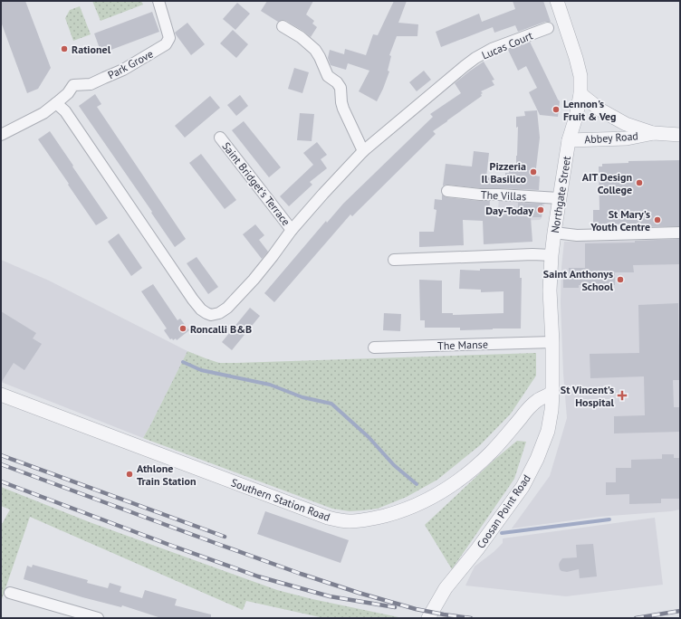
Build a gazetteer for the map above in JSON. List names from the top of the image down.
{
  "streets": {
    "street": [
      "Lucas Court",
      "Park Grove",
      "Abbey Road",
      "Saint Bridget's Terrace",
      "Northgate Street",
      "The Villas",
      "The Manse",
      "Southern Station Road",
      "Coosan Point Road"
    ]
  },
  "crossings": [
    ["Lucas Court", "Park Grove"],
    ["Lucas Court", "Saint Bridget's Terrace"],
    ["Abbey Road", "Northgate Street"],
    ["Northgate Street", "The Villas"],
    ["Northgate Street", "The Manse"],
    ["Northgate Street", "Southern Station Road"],
    ["Northgate Street", "Coosan Point Road"],
    ["Southern Station Road", "Coosan Point Road"]
  ],
  "places": {
    "other": [
      "Rationel",
      "Lennon's Fruit & Veg",
      "Pizzeria Il Basilico",
      "AIT Design College",
      "Day-Today",
      "St Mary's Youth Centre",
      "Saint Anthonys School",
      "Roncalli B&B",
      "Athlone Train Station"
    ],
    "health": ["St Vincent's Hospital"]
  }
}
